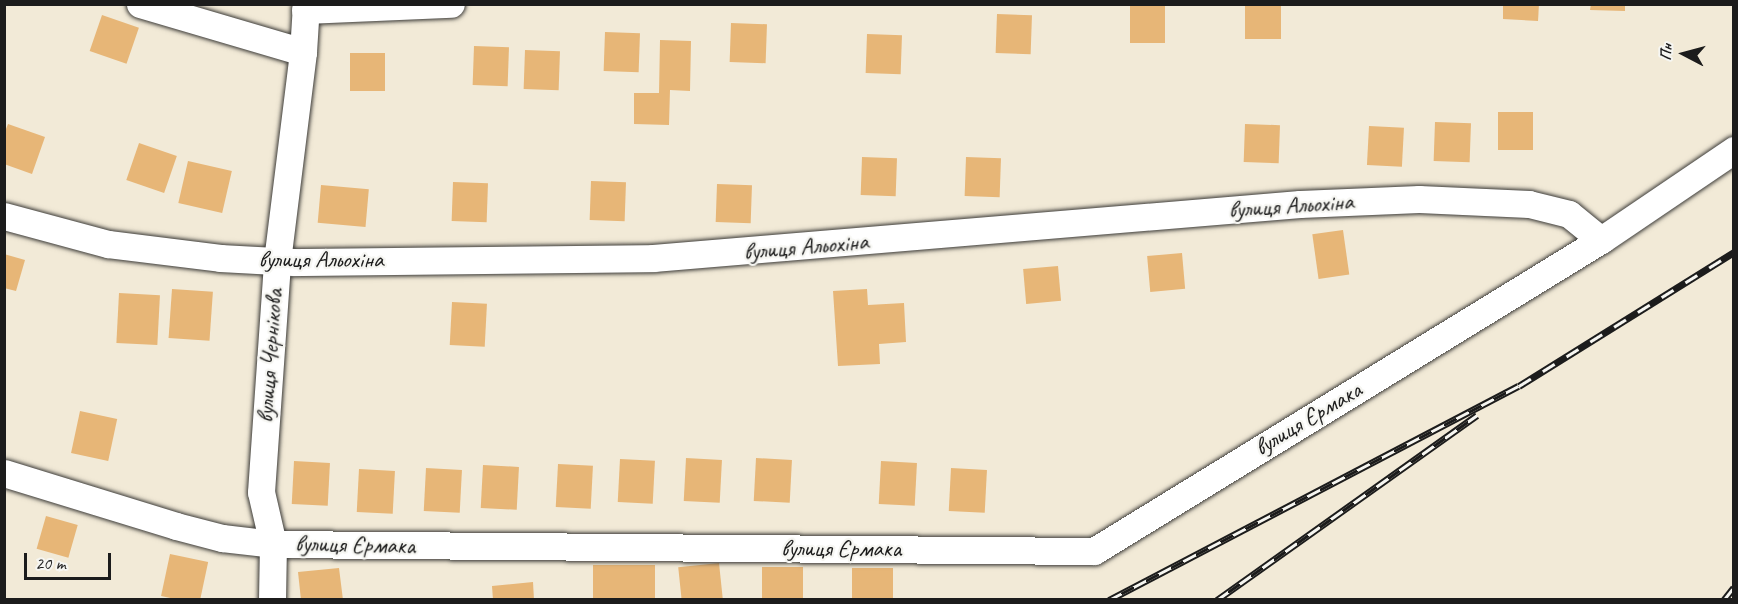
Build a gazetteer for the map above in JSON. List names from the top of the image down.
{
  "streets": {
    "street": ["вулиця Альохіна", "вулиця Чернікова", "вулиця Єрмака"]
  },
  "crossings": [
    ["вулиця Альохіна", "вулиця Чернікова"],
    ["вулиця Альохіна", "вулиця Єрмака"],
    ["вулиця Чернікова", "вулиця Єрмака"]
  ],
  "scale_bar": "20 m",
  "north": "left"
}
